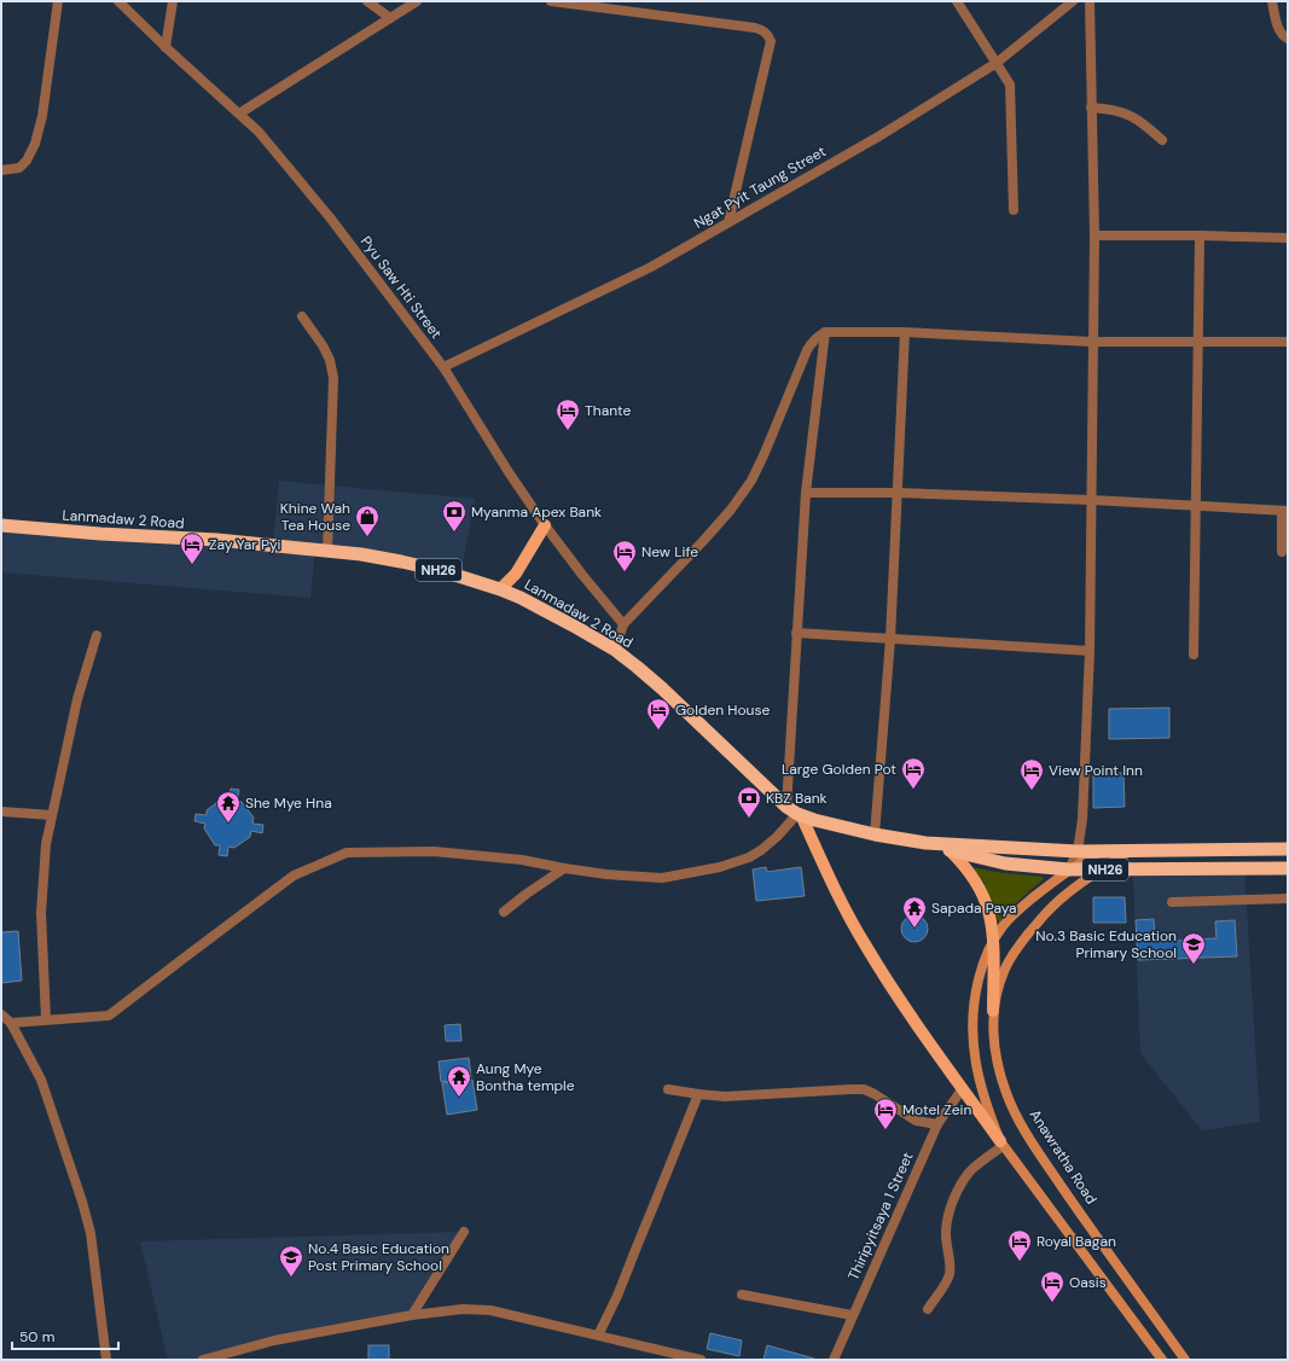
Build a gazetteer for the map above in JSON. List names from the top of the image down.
{
  "streets": {
    "highway": ["Lanmadaw 2 Road", "NH26"],
    "main road": ["Anawratha Road"],
    "street": ["Ngat Pyit Taung Street", "Pyu Saw Hti Street", "Thiripyitsaya 1 Street"]
  },
  "crossings": [
    ["Ngat Pyit Taung Street", "Pyu Saw Hti Street"],
    ["Lanmadaw 2 Road", "NH26"],
    ["NH26", "Anawratha Road"]
  ],
  "places": {
    "hotel": [
      "Thante",
      "Zay Yar Pyi",
      "New Life",
      "Golden House",
      "Large Golden Pot",
      "View Point Inn",
      "Motel Zein",
      "Royal Bagan",
      "Oasis"
    ],
    "bank": ["Myanma Apex Bank", "KBZ Bank"],
    "shop": ["Khine Wah Tea House"],
    "temple": ["She Mye Hna", "Sapada Paya", "Aung Mye Bontha temple"],
    "school or university": ["No.3 Basic Education Primary School", "No.4 Basic Education Post Primary School"]
  },
  "scale_bar": "50 m"
}
